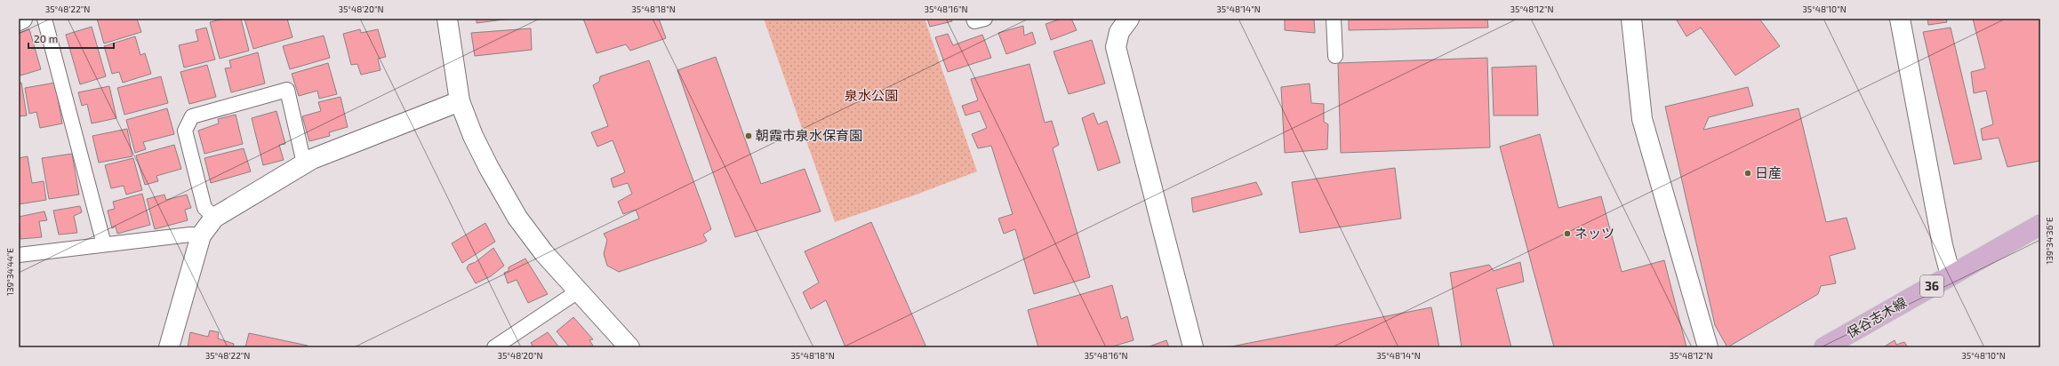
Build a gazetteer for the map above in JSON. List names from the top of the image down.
{
  "streets": {
    "main road": ["36", "保谷志木線"]
  },
  "parks": ["泉水公園"],
  "places": ["朝霞市泉水保育園", "日産", "ネッツ"],
  "scale_bar": "20 m",
  "coordinates": [
    "35°48'22\"N",
    "35°48'20\"N",
    "35°48'18\"N",
    "35°48'16\"N",
    "35°48'14\"N",
    "35°48'12\"N",
    "35°48'10\"N",
    "139°34'36\"E",
    "139°34'44\"E"
  ]
}
